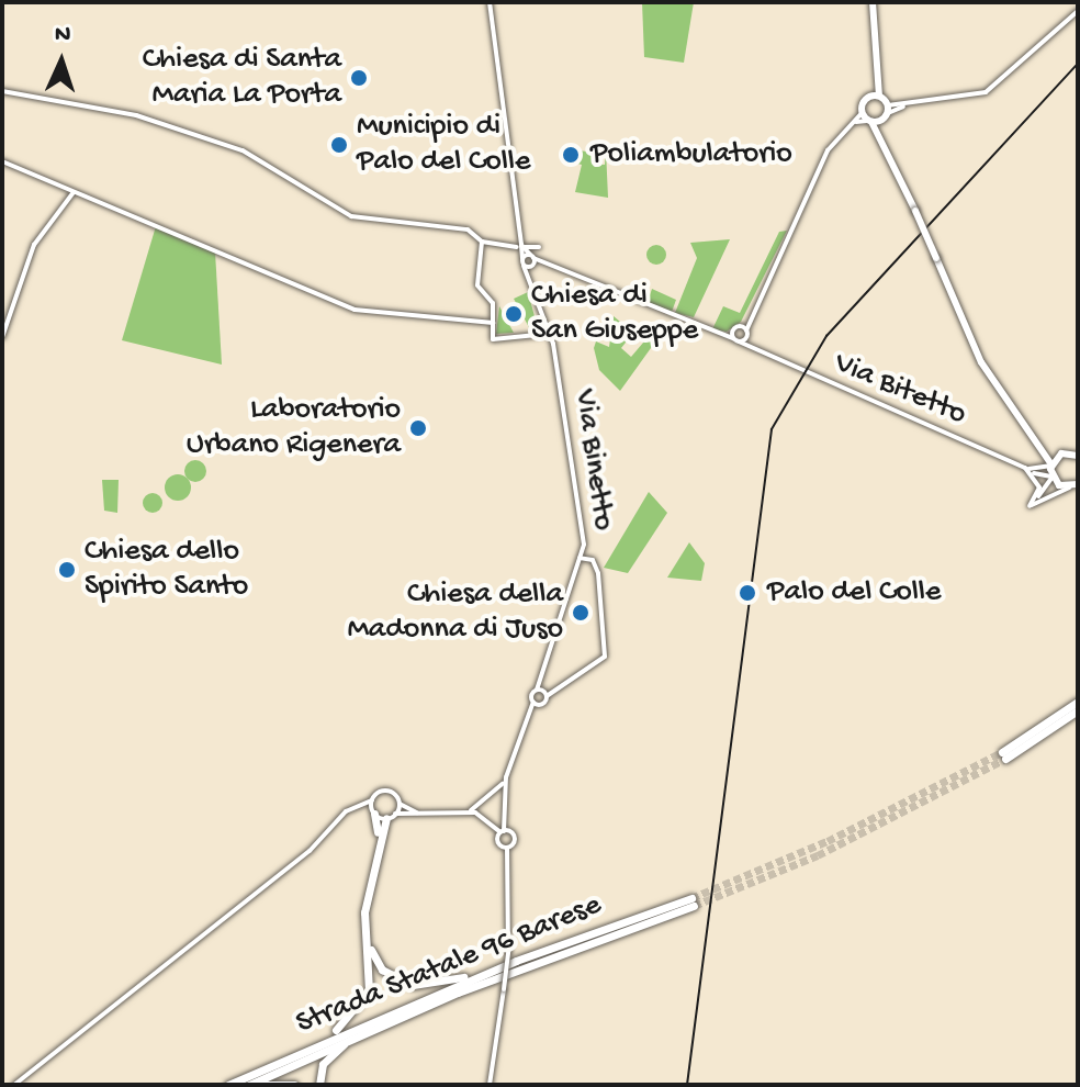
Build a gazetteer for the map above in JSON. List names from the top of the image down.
{
  "streets": {
    "highway": ["Strada Statale 96 Barese"],
    "street": ["Via Bitetto", "Via Binetto"]
  },
  "places": [
    "Chiesa di Santa Maria La Porta",
    "Municipio di Palo del Colle",
    "Poliambulatorio",
    "Chiesa di San Giuseppe",
    "Laboratorio Urbano Rigenera",
    "Chiesa dello Spirito Santo",
    "Palo del Colle",
    "Chiesa della Madonna di Juso"
  ],
  "north": "top"
}
